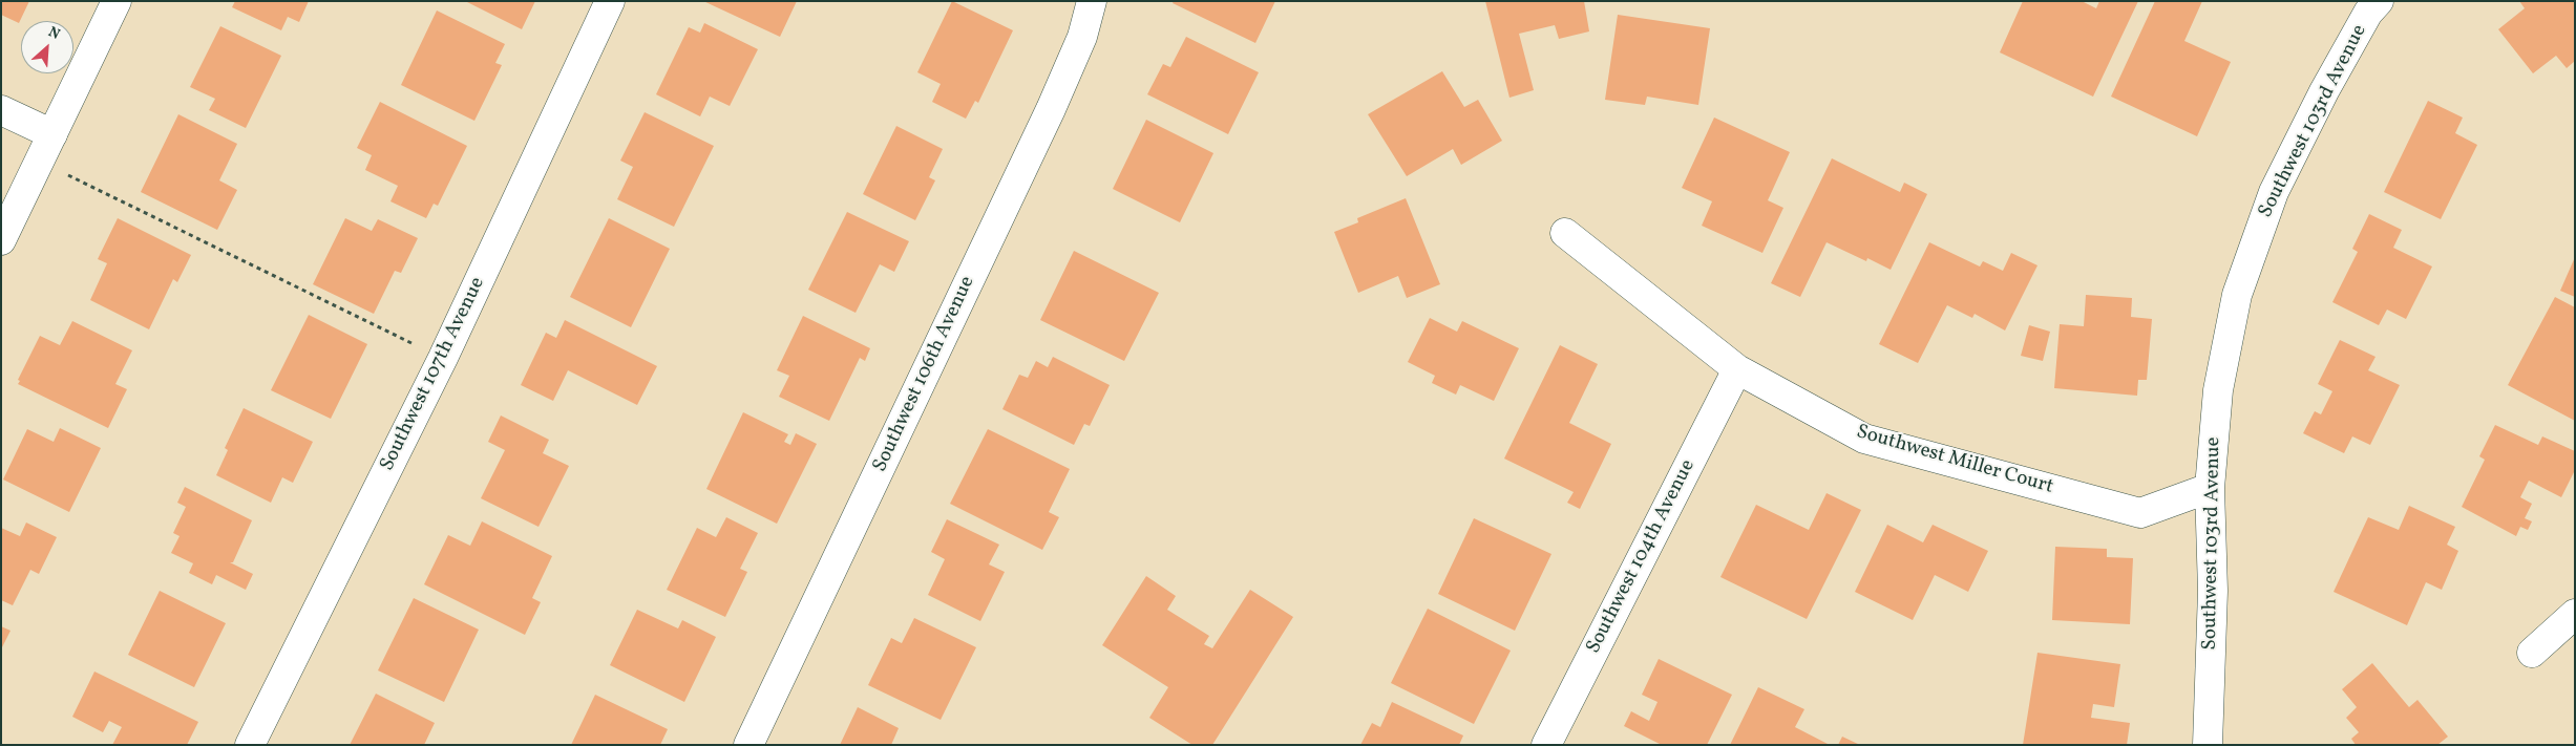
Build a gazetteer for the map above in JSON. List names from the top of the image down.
{
  "streets": {
    "street": [
      "Southwest 103rd Avenue",
      "Southwest 107th Avenue",
      "Southwest 106th Avenue",
      "Southwest Miller Court",
      "Southwest 104th Avenue"
    ]
  },
  "crossings": [
    ["Southwest 103rd Avenue", "Southwest Miller Court"],
    ["Southwest Miller Court", "Southwest 104th Avenue"]
  ],
  "north": "top right"
}
